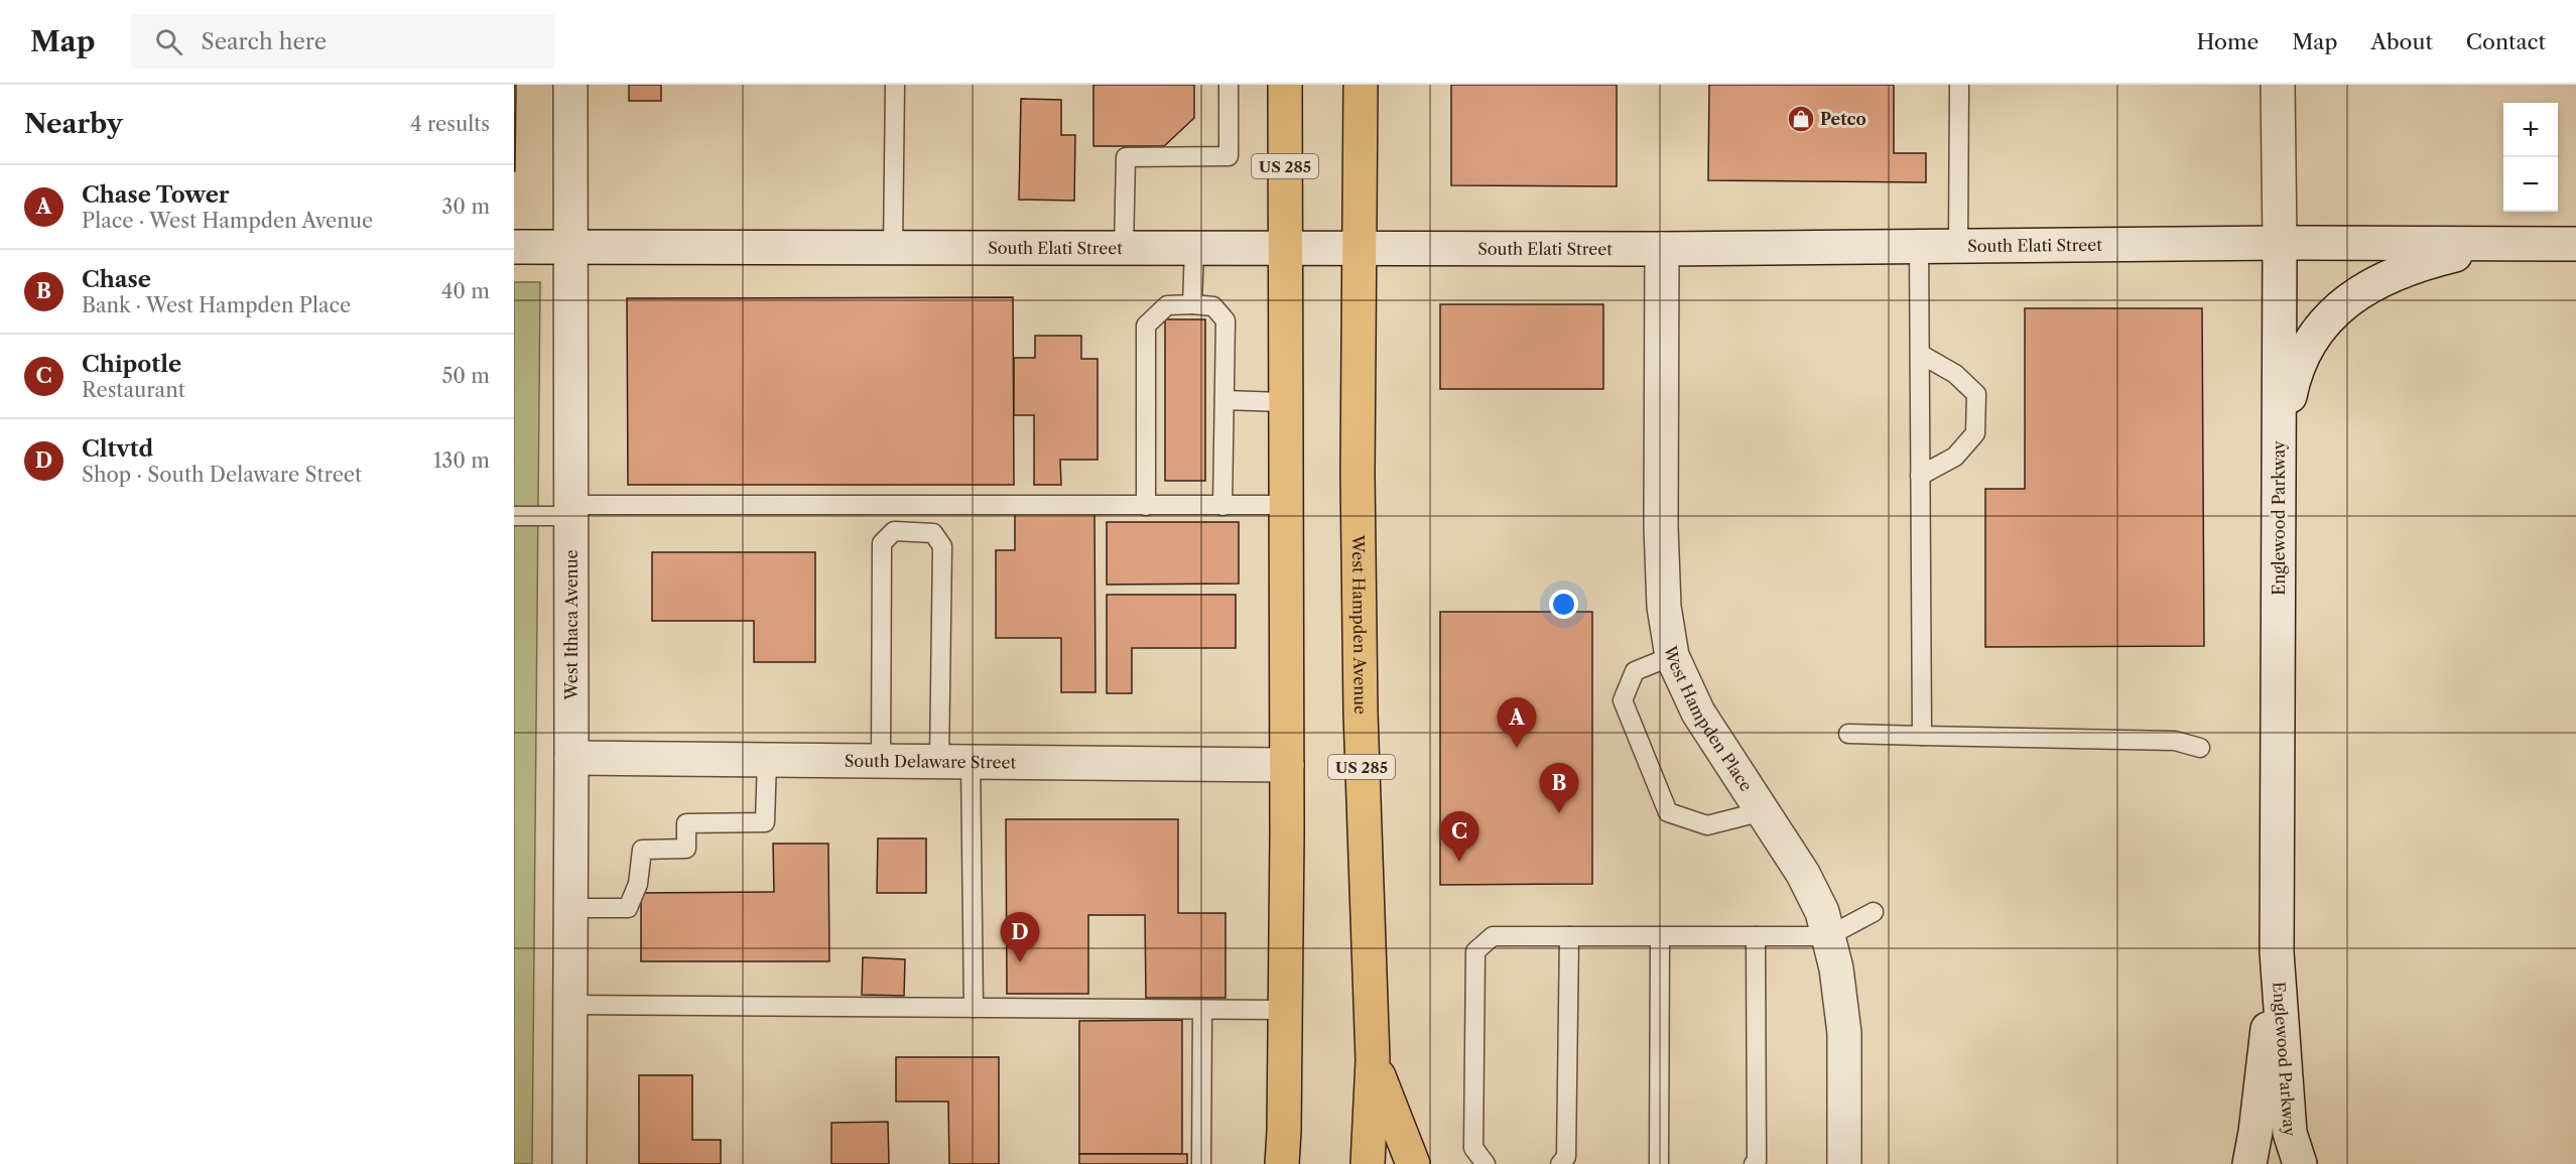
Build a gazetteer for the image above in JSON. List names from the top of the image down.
{
  "streets": {
    "highway": ["US 285", "West Hampden Avenue"],
    "street": [
      "South Elati Street",
      "Englewood Parkway",
      "West Ithaca Avenue",
      "West Hampden Place",
      "South Delaware Street"
    ]
  },
  "crossings": [
    ["US 285", "South Elati Street"],
    ["US 285", "South Delaware Street"],
    ["South Elati Street", "Englewood Parkway"],
    ["South Elati Street", "West Ithaca Avenue"],
    ["South Elati Street", "West Hampden Avenue"],
    ["South Elati Street", "West Hampden Place"],
    ["West Ithaca Avenue", "South Delaware Street"]
  ],
  "places": {
    "shop": ["Petco"]
  },
  "page": {
    "header": "Map",
    "search": "Search here",
    "nav": [
      "Home",
      "Map",
      "About",
      "Contact"
    ],
    "heading": ["Nearby", "4 results"],
    "map_buttons": ["+", "−"],
    "list": [
      {
        "mark": "A",
        "name": "Chase Tower",
        "note": "Place · West Hampden Avenue",
        "value": "30 m"
      },
      {
        "mark": "B",
        "name": "Chase",
        "note": "Bank · West Hampden Place",
        "value": "40 m"
      },
      {
        "mark": "C",
        "name": "Chipotle",
        "note": "Restaurant",
        "value": "50 m"
      },
      {
        "mark": "D",
        "name": "Cltvtd",
        "note": "Shop · South Delaware Street",
        "value": "130 m"
      }
    ],
    "pins": [
      "A",
      "B",
      "C",
      "D"
    ]
  }
}
